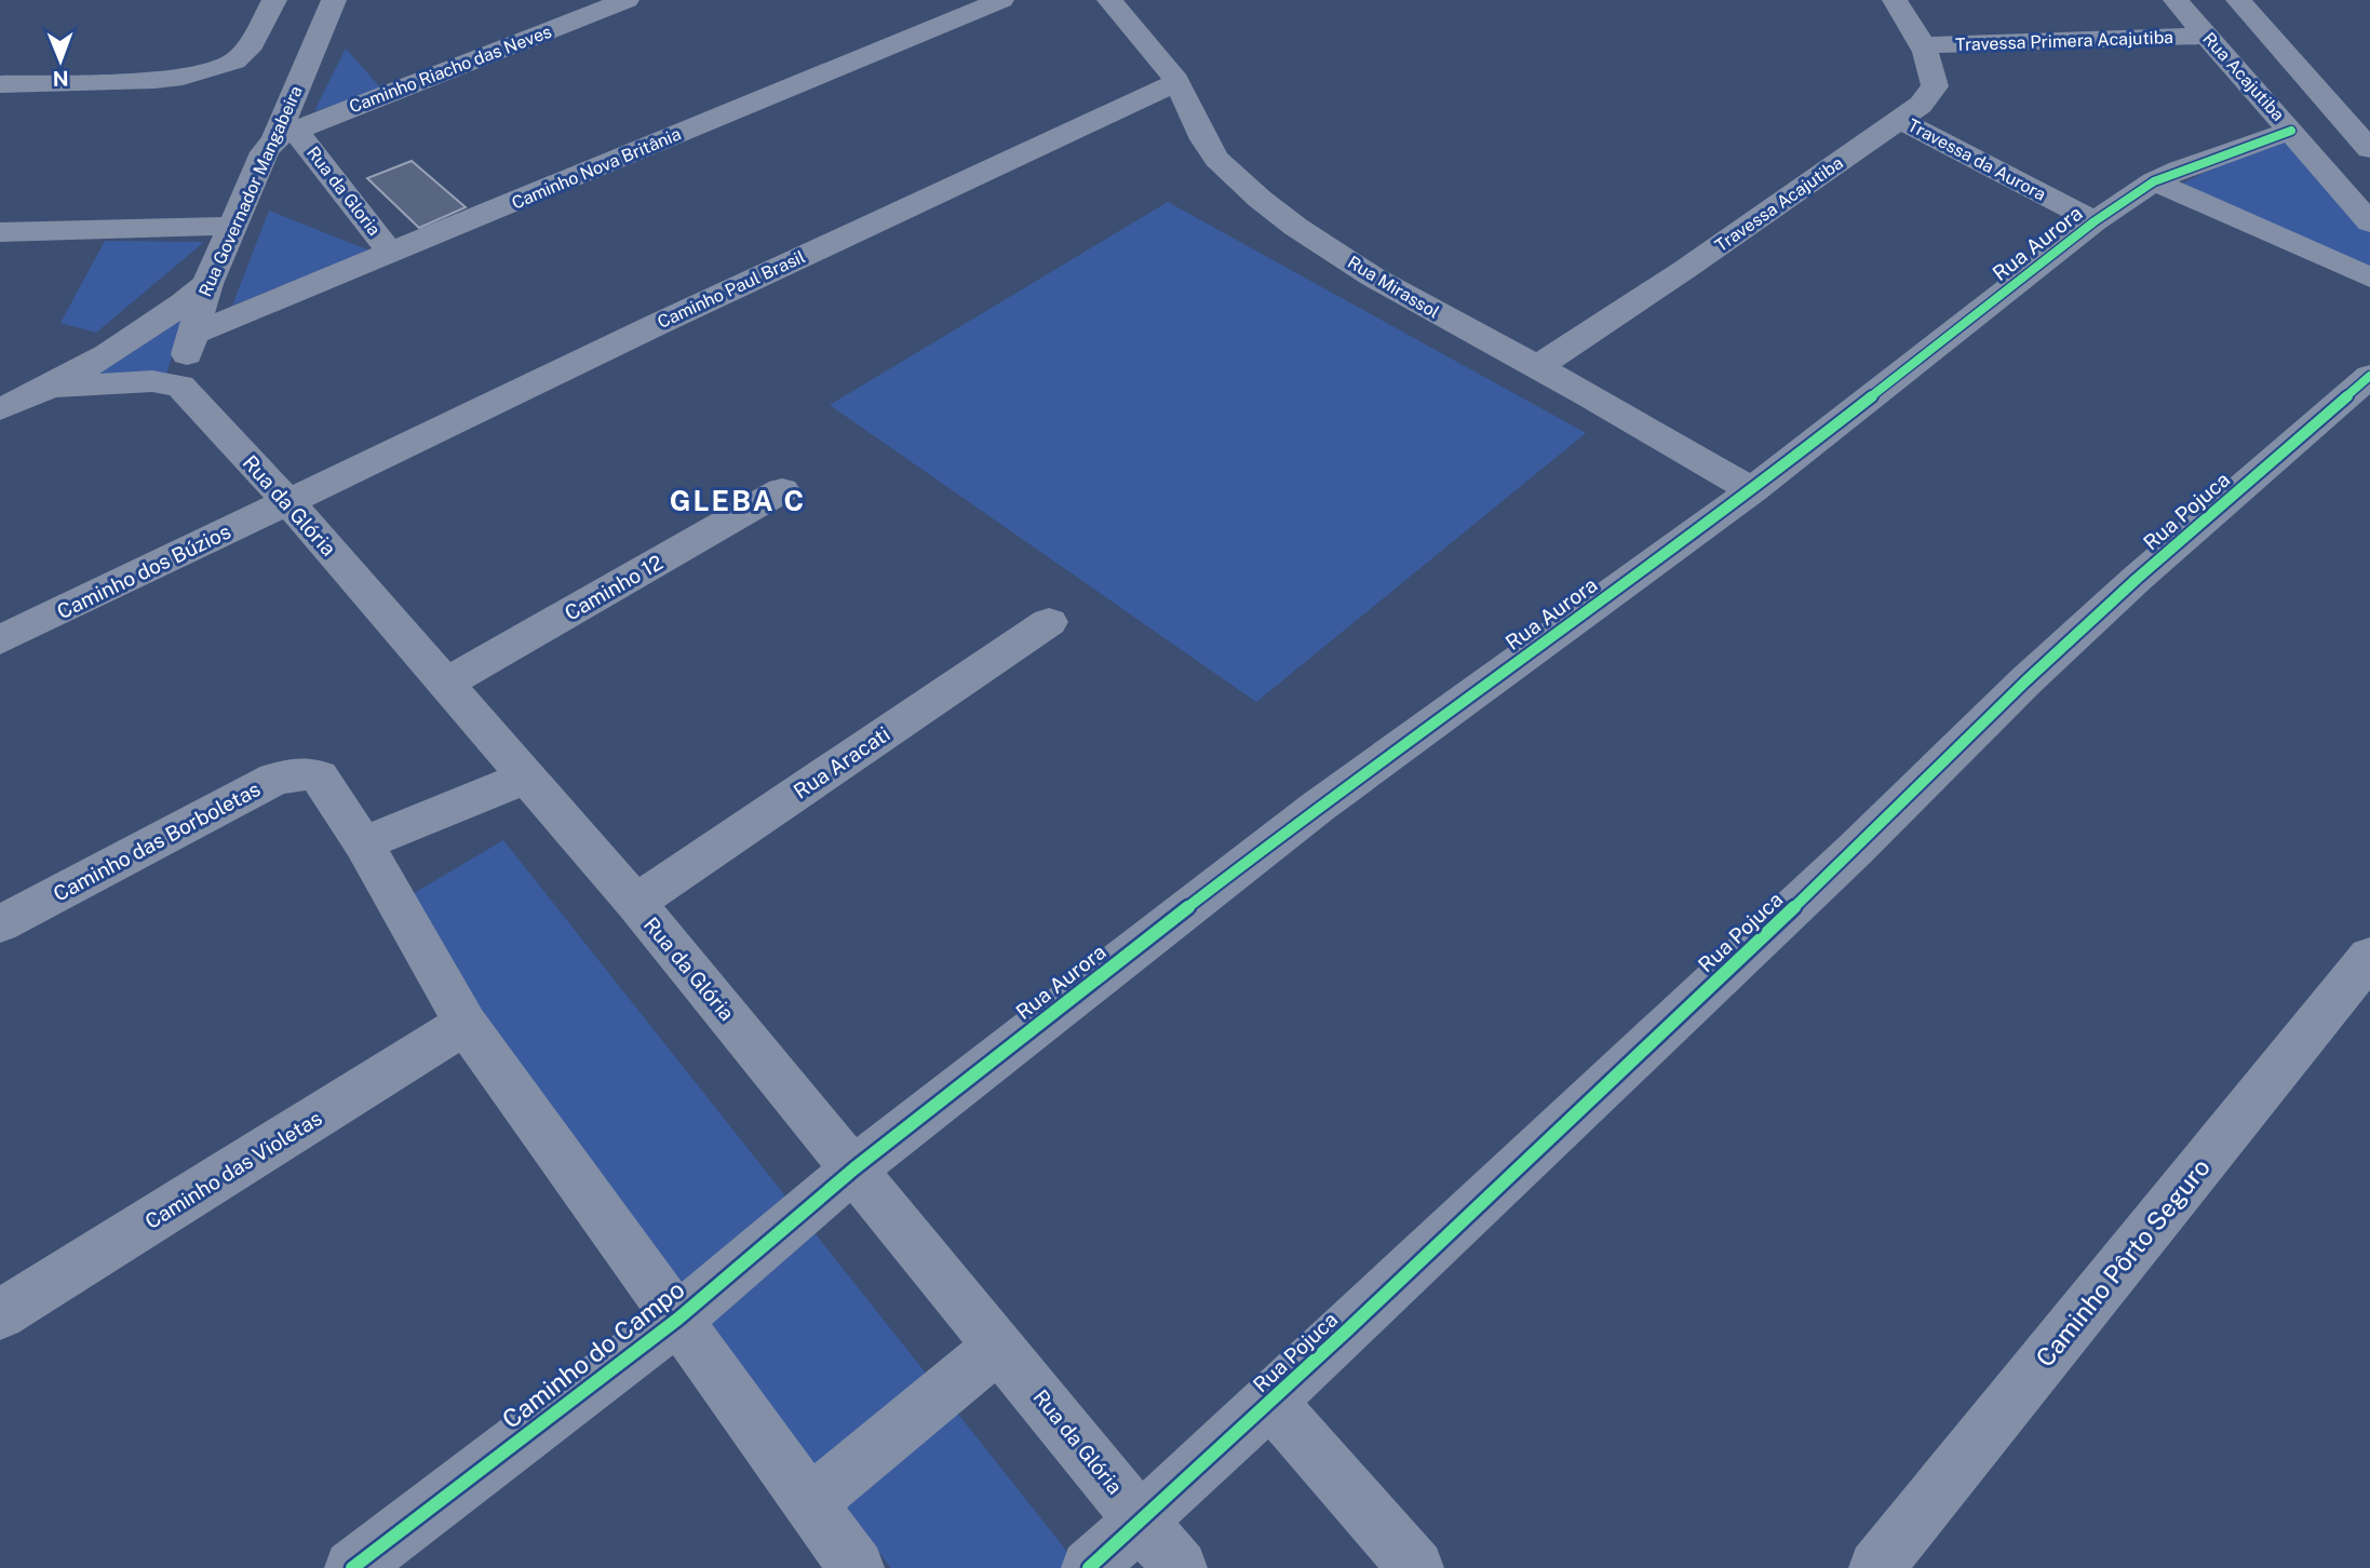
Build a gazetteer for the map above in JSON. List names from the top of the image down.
{
  "streets": {
    "street": [
      "Travessa Primera Acajutiba",
      "Caminho Riacho das Neves",
      "Rua Acajutiba",
      "Travessa da Aurora",
      "Caminho Nova Britânia",
      "Rua Governador Mangabeira",
      "Rua da Gloria",
      "Travessa Acajutiba",
      "Rua Aurora",
      "Rua Mirassol",
      "Caminho Paul Brasil",
      "Rua da Glória",
      "Rua Pojuca",
      "Caminho dos Búzios",
      "Caminho 12",
      "Rua Aracati",
      "Caminho das Borboletas",
      "Caminho das Violetas",
      "Caminho Pôrto Seguro",
      "Caminho do Campo"
    ]
  },
  "crossings": [
    ["Travessa Primera Acajutiba", "Rua Acajutiba"],
    ["Travessa Primera Acajutiba", "Travessa Acajutiba"],
    ["Caminho Riacho das Neves", "Rua Governador Mangabeira"],
    ["Caminho Riacho das Neves", "Rua da Gloria"],
    ["Rua Acajutiba", "Rua Aurora"],
    ["Travessa da Aurora", "Travessa Acajutiba"],
    ["Travessa da Aurora", "Rua Aurora"],
    ["Caminho Nova Britânia", "Rua Governador Mangabeira"],
    ["Caminho Nova Britânia", "Rua da Gloria"],
    ["Rua Governador Mangabeira", "Rua da Gloria"],
    ["Rua Governador Mangabeira", "Rua da Glória"],
    ["Travessa Acajutiba", "Rua Mirassol"],
    ["Rua Aurora", "Rua Mirassol"],
    ["Rua Aurora", "Rua da Glória"],
    ["Rua Aurora", "Caminho do Campo"],
    ["Rua Mirassol", "Caminho Paul Brasil"],
    ["Caminho Paul Brasil", "Rua da Glória"],
    ["Caminho Paul Brasil", "Caminho dos Búzios"],
    ["Rua da Glória", "Rua Pojuca"],
    ["Rua da Glória", "Caminho dos Búzios"],
    ["Rua da Glória", "Caminho 12"],
    ["Rua da Glória", "Rua Aracati"],
    ["Rua da Glória", "Caminho do Campo"]
  ],
  "districts": ["GLEBA C"],
  "north": "bottom"
}
